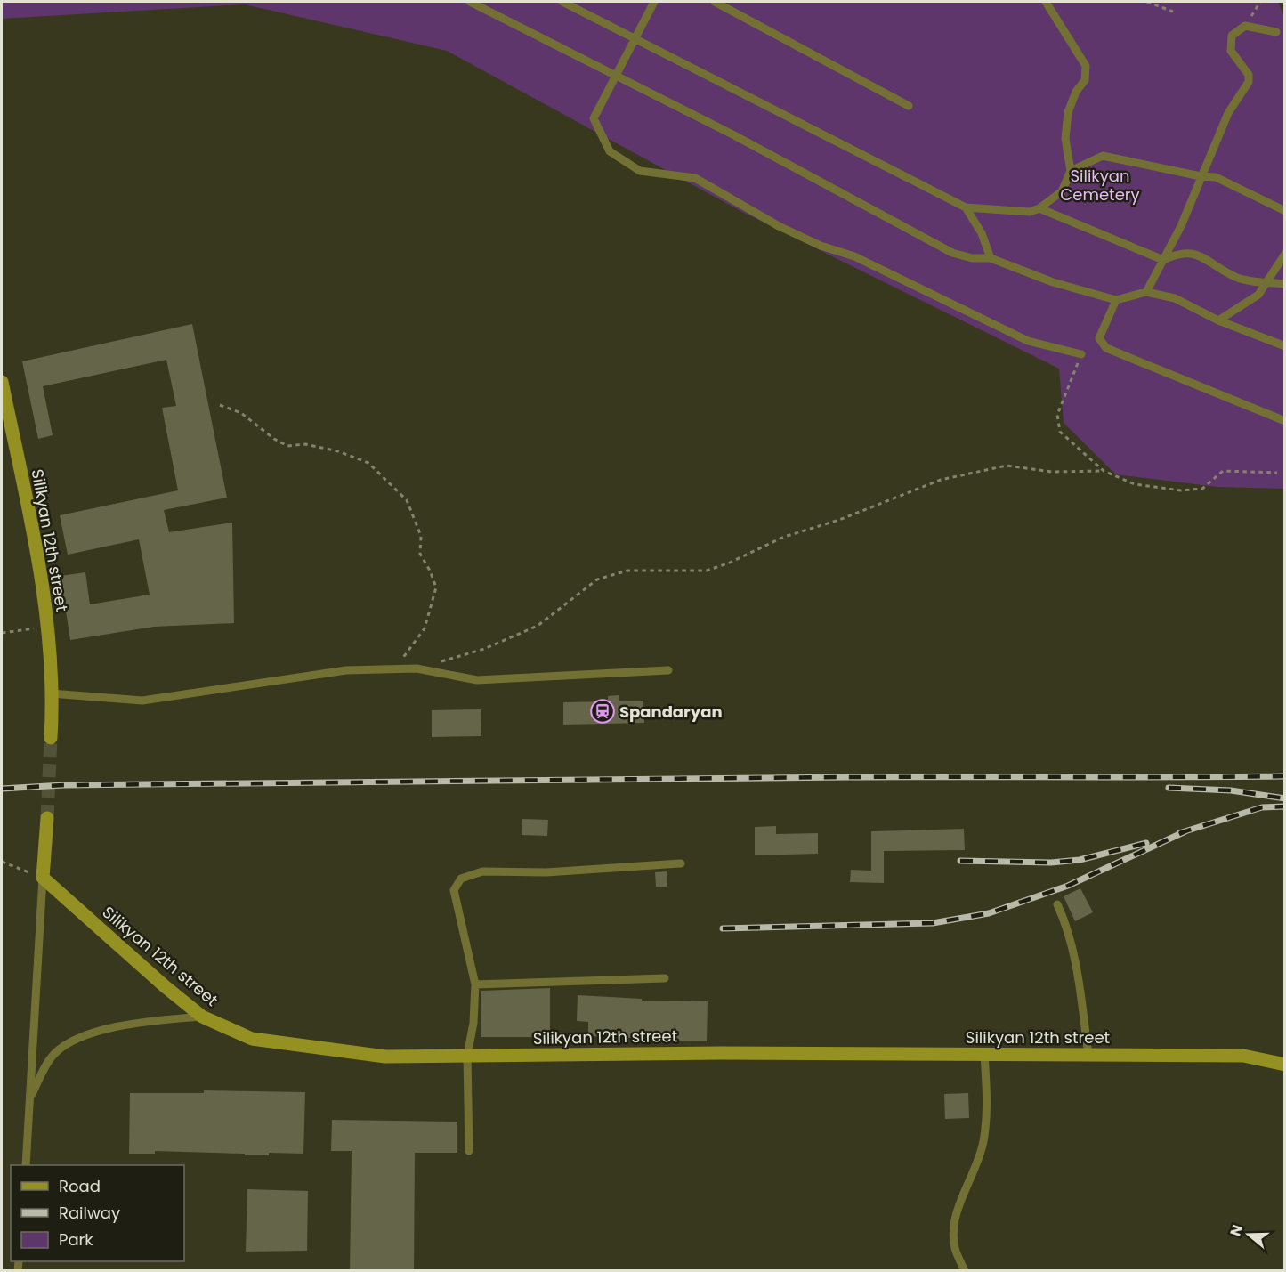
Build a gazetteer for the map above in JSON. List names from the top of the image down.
{
  "streets": {
    "main road": ["Silikyan 12th street"]
  },
  "parks": ["Silikyan Cemetery"],
  "places": {
    "station": ["Spandaryan"]
  },
  "legend": ["Road", "Railway", "Park"],
  "north": "left"
}
